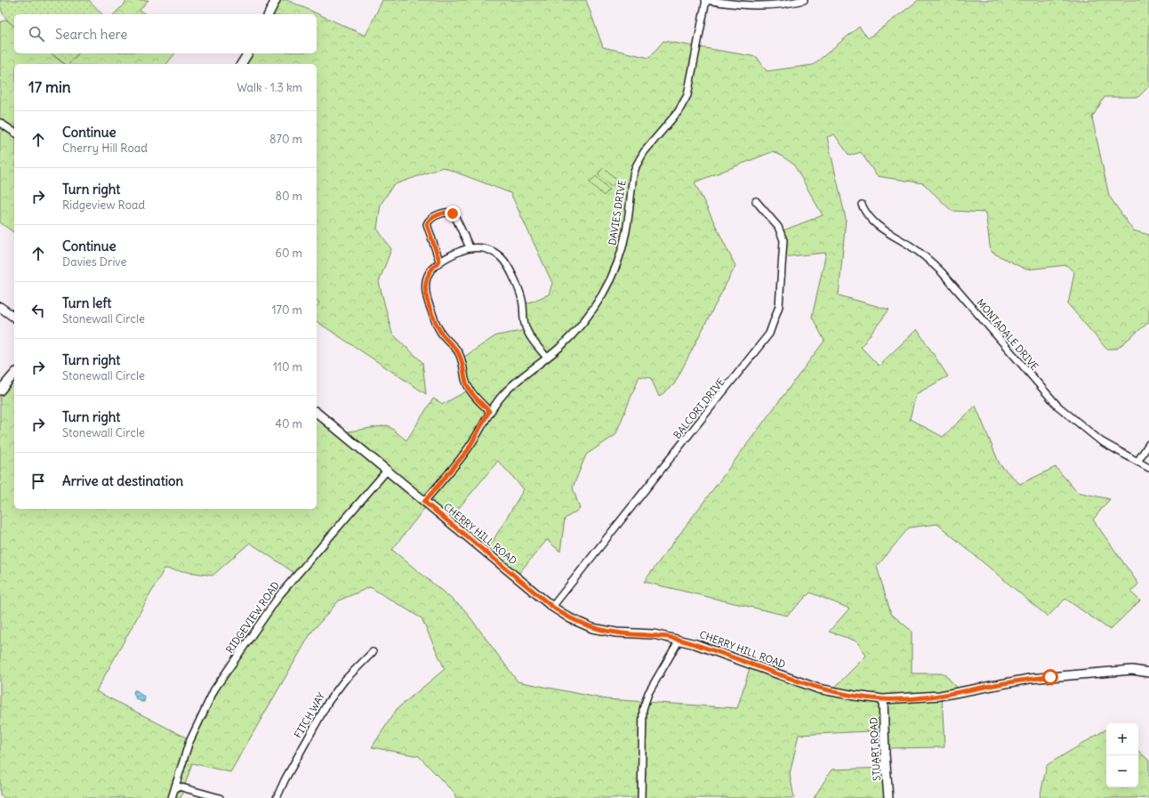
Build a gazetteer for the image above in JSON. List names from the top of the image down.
{
  "streets": {
    "street": [
      "DAVIES DRIVE",
      "MONTADALE DRIVE",
      "BALCORT DRIVE",
      "CHERRY HILL ROAD",
      "RIDGEVIEW ROAD",
      "FITCH WAY",
      "STUART ROAD"
    ]
  },
  "crossings": [
    ["DAVIES DRIVE", "CHERRY HILL ROAD"],
    ["BALCORT DRIVE", "CHERRY HILL ROAD"],
    ["CHERRY HILL ROAD", "RIDGEVIEW ROAD"],
    ["CHERRY HILL ROAD", "STUART ROAD"]
  ],
  "page": {
    "search": "Search here",
    "heading": ["17 min", "Walk · 1.3 km"],
    "list": [
      ["Continue", "Cherry Hill Road", "870 m"],
      ["Turn right", "Ridgeview Road", "80 m"],
      ["Continue", "Davies Drive", "60 m"],
      ["Turn left", "Stonewall Circle", "170 m"],
      ["Turn right", "Stonewall Circle", "110 m"],
      ["Turn right", "Stonewall Circle", "40 m"],
      "Arrive at destination"
    ],
    "map_buttons": ["+", "−"]
  }
}
